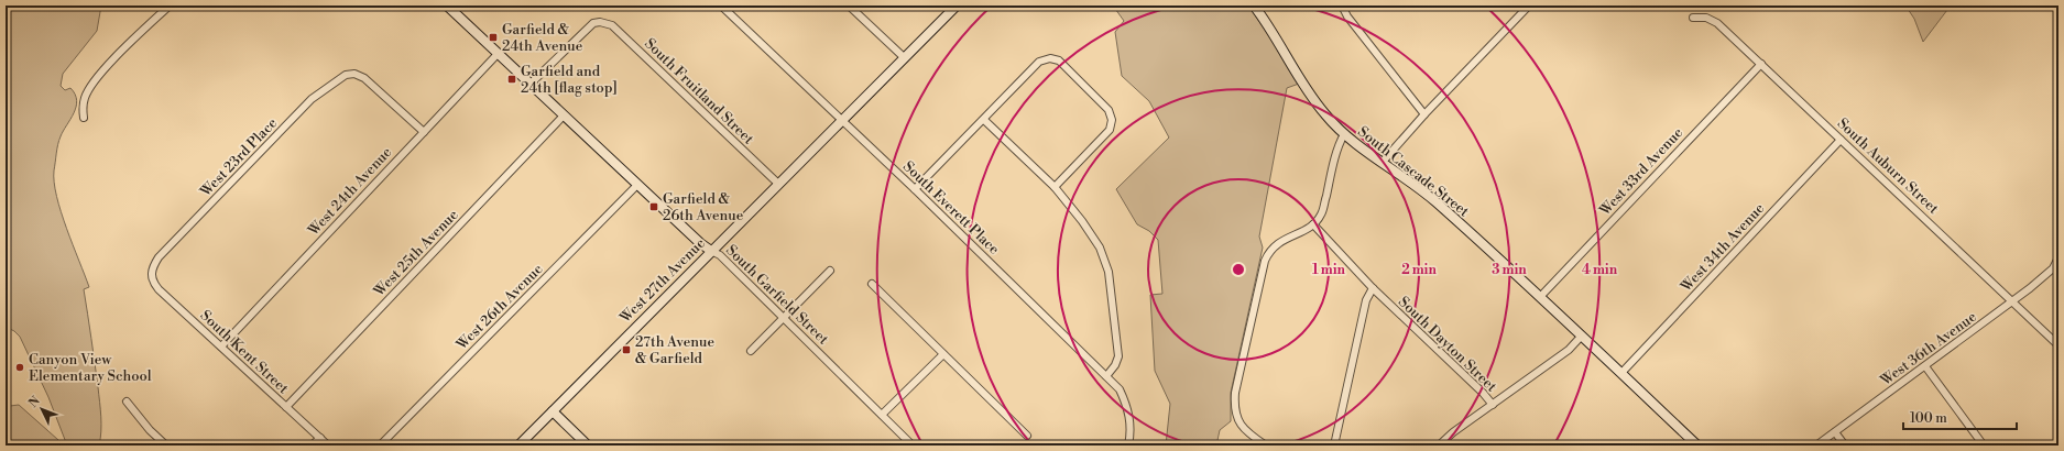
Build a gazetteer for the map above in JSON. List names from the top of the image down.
{
  "streets": {
    "street": [
      "South Fruitland Street",
      "West 23rd Place",
      "South Auburn Street",
      "South Cascade Street",
      "West 33rd Avenue",
      "West 24th Avenue",
      "South Everett Place",
      "West 34th Avenue",
      "West 25th Avenue",
      "West 27th Avenue",
      "South Garfield Street",
      "West 26th Avenue",
      "South Dayton Street",
      "West 36th Avenue",
      "South Kent Street"
    ]
  },
  "crossings": [
    ["South Fruitland Street", "West 27th Avenue"],
    ["South Fruitland Street", "South Garfield Street"],
    ["West 23rd Place", "West 24th Avenue"],
    ["West 23rd Place", "South Kent Street"],
    ["South Auburn Street", "West 33rd Avenue"],
    ["South Auburn Street", "West 34th Avenue"],
    ["South Auburn Street", "West 36th Avenue"],
    ["South Cascade Street", "West 33rd Avenue"],
    ["South Cascade Street", "West 34th Avenue"],
    ["West 24th Avenue", "South Garfield Street"],
    ["West 24th Avenue", "South Kent Street"],
    ["South Everett Place", "West 27th Avenue"],
    ["West 25th Avenue", "South Garfield Street"],
    ["West 25th Avenue", "South Kent Street"],
    ["West 27th Avenue", "South Garfield Street"],
    ["South Garfield Street", "West 26th Avenue"]
  ],
  "places": {
    "transit": [
      "Garfield & 24th Avenue",
      "Garfield and 24th [flag stop]",
      "Garfield & 26th Avenue",
      "27th Avenue & Garfield"
    ],
    "other": ["Canyon View Elementary School"]
  },
  "scale_bar": "100 m",
  "north": "top left",
  "rings": [
    "1 min",
    "2 min",
    "3 min",
    "4 min"
  ]
}
